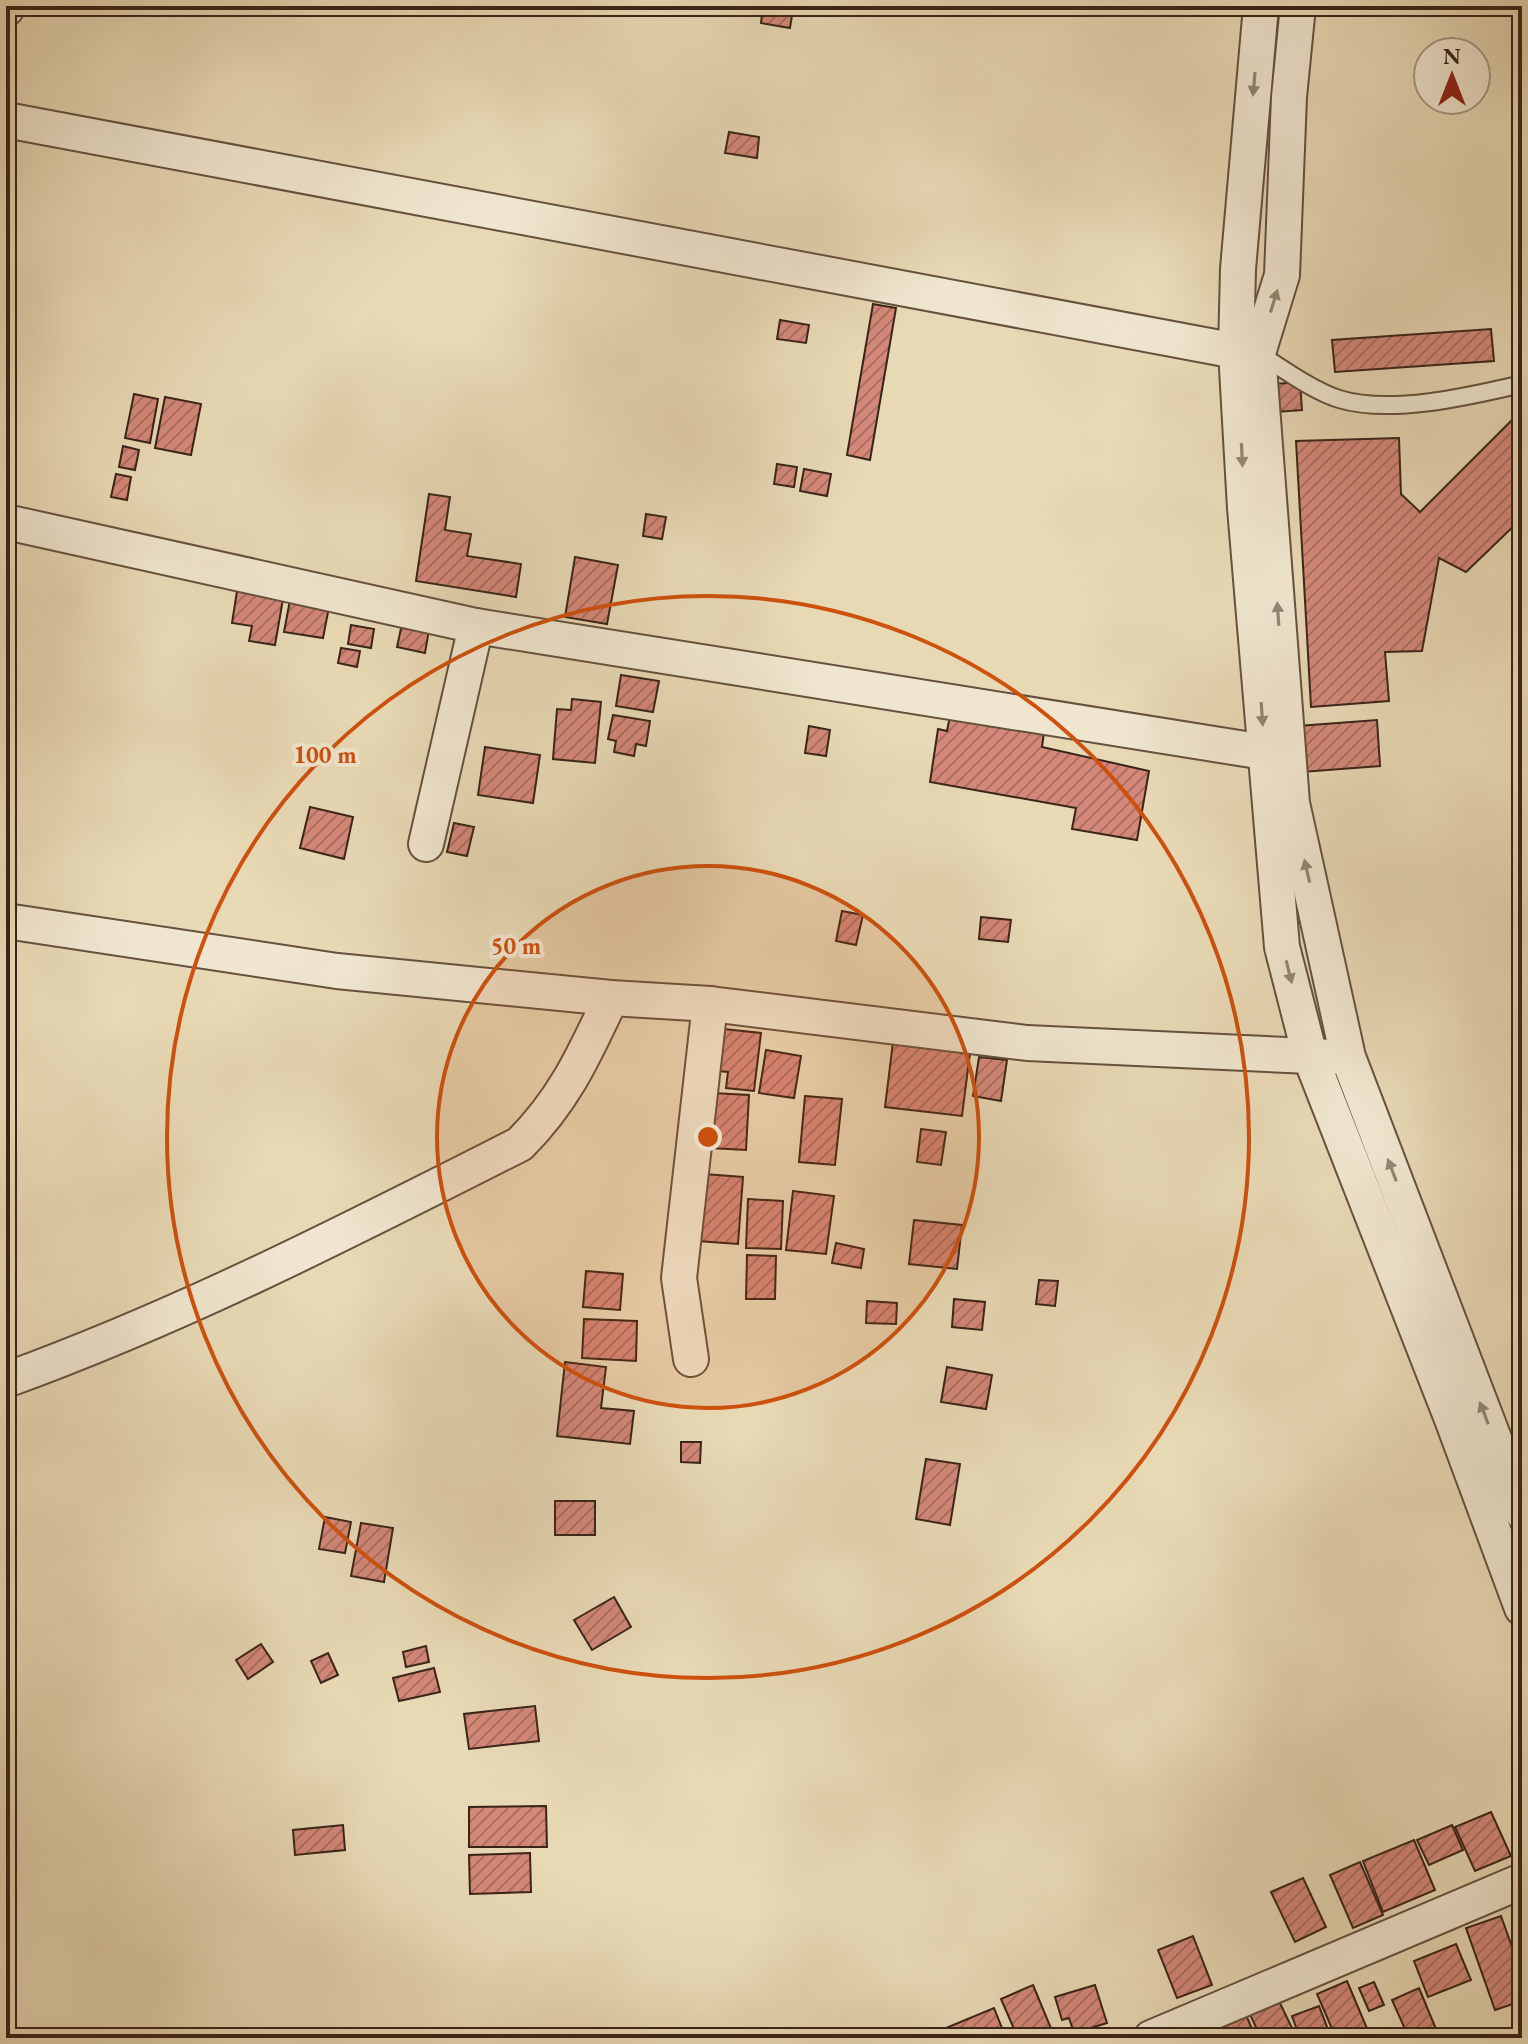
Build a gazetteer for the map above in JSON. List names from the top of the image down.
{
  "north": "top",
  "rings": ["100 m", "50 m"]
}
